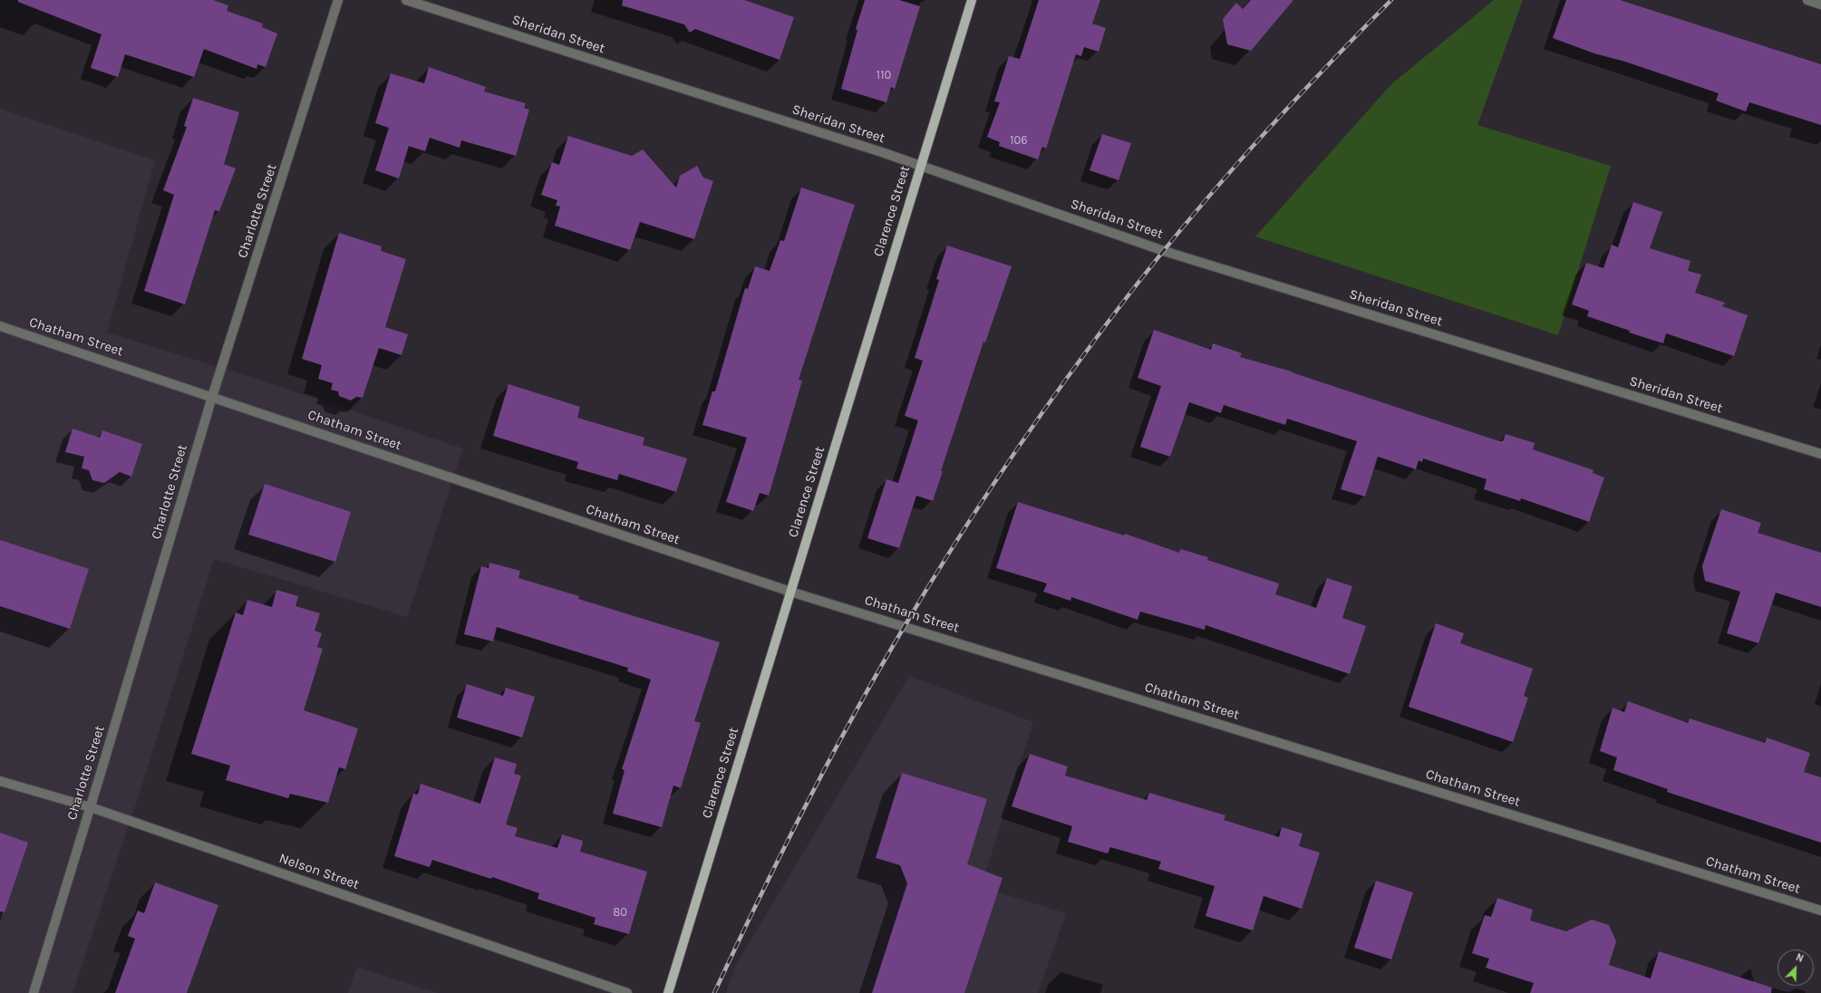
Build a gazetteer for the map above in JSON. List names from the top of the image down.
{
  "streets": {
    "main road": ["Clarence Street"],
    "street": [
      "Sheridan Street",
      "Charlotte Street",
      "Chatham Street",
      "Nelson Street"
    ]
  },
  "crossings": [
    ["Sheridan Street", "Clarence Street"],
    ["Charlotte Street", "Chatham Street"],
    ["Charlotte Street", "Nelson Street"],
    ["Clarence Street", "Chatham Street"]
  ],
  "house_numbers": ["110", "106", "80"],
  "north": "top right"
}
